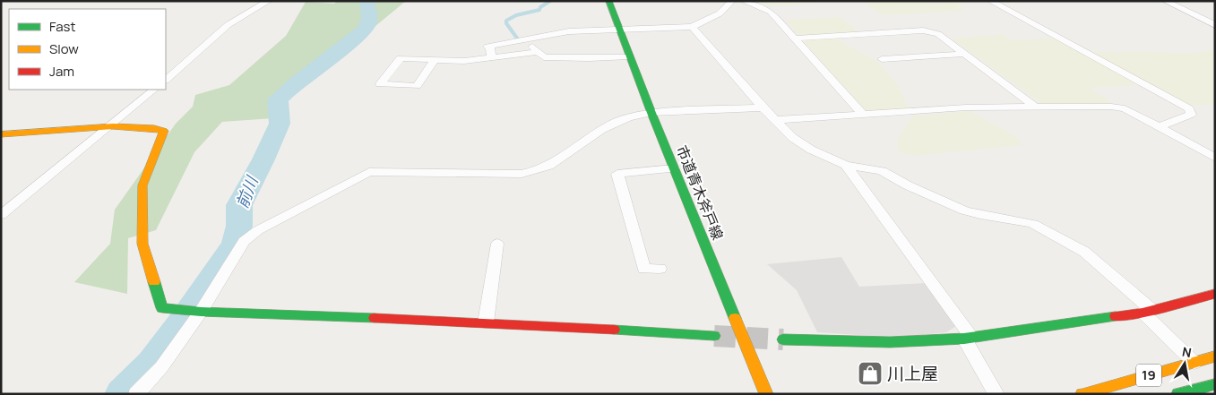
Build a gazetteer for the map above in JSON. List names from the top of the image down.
{
  "streets": {
    "main road": ["市道青木斧戸線", "19"]
  },
  "water": ["前川"],
  "places": {
    "shop": ["川上屋"]
  },
  "legend": ["Fast", "Slow", "Jam"],
  "north": "top"
}
